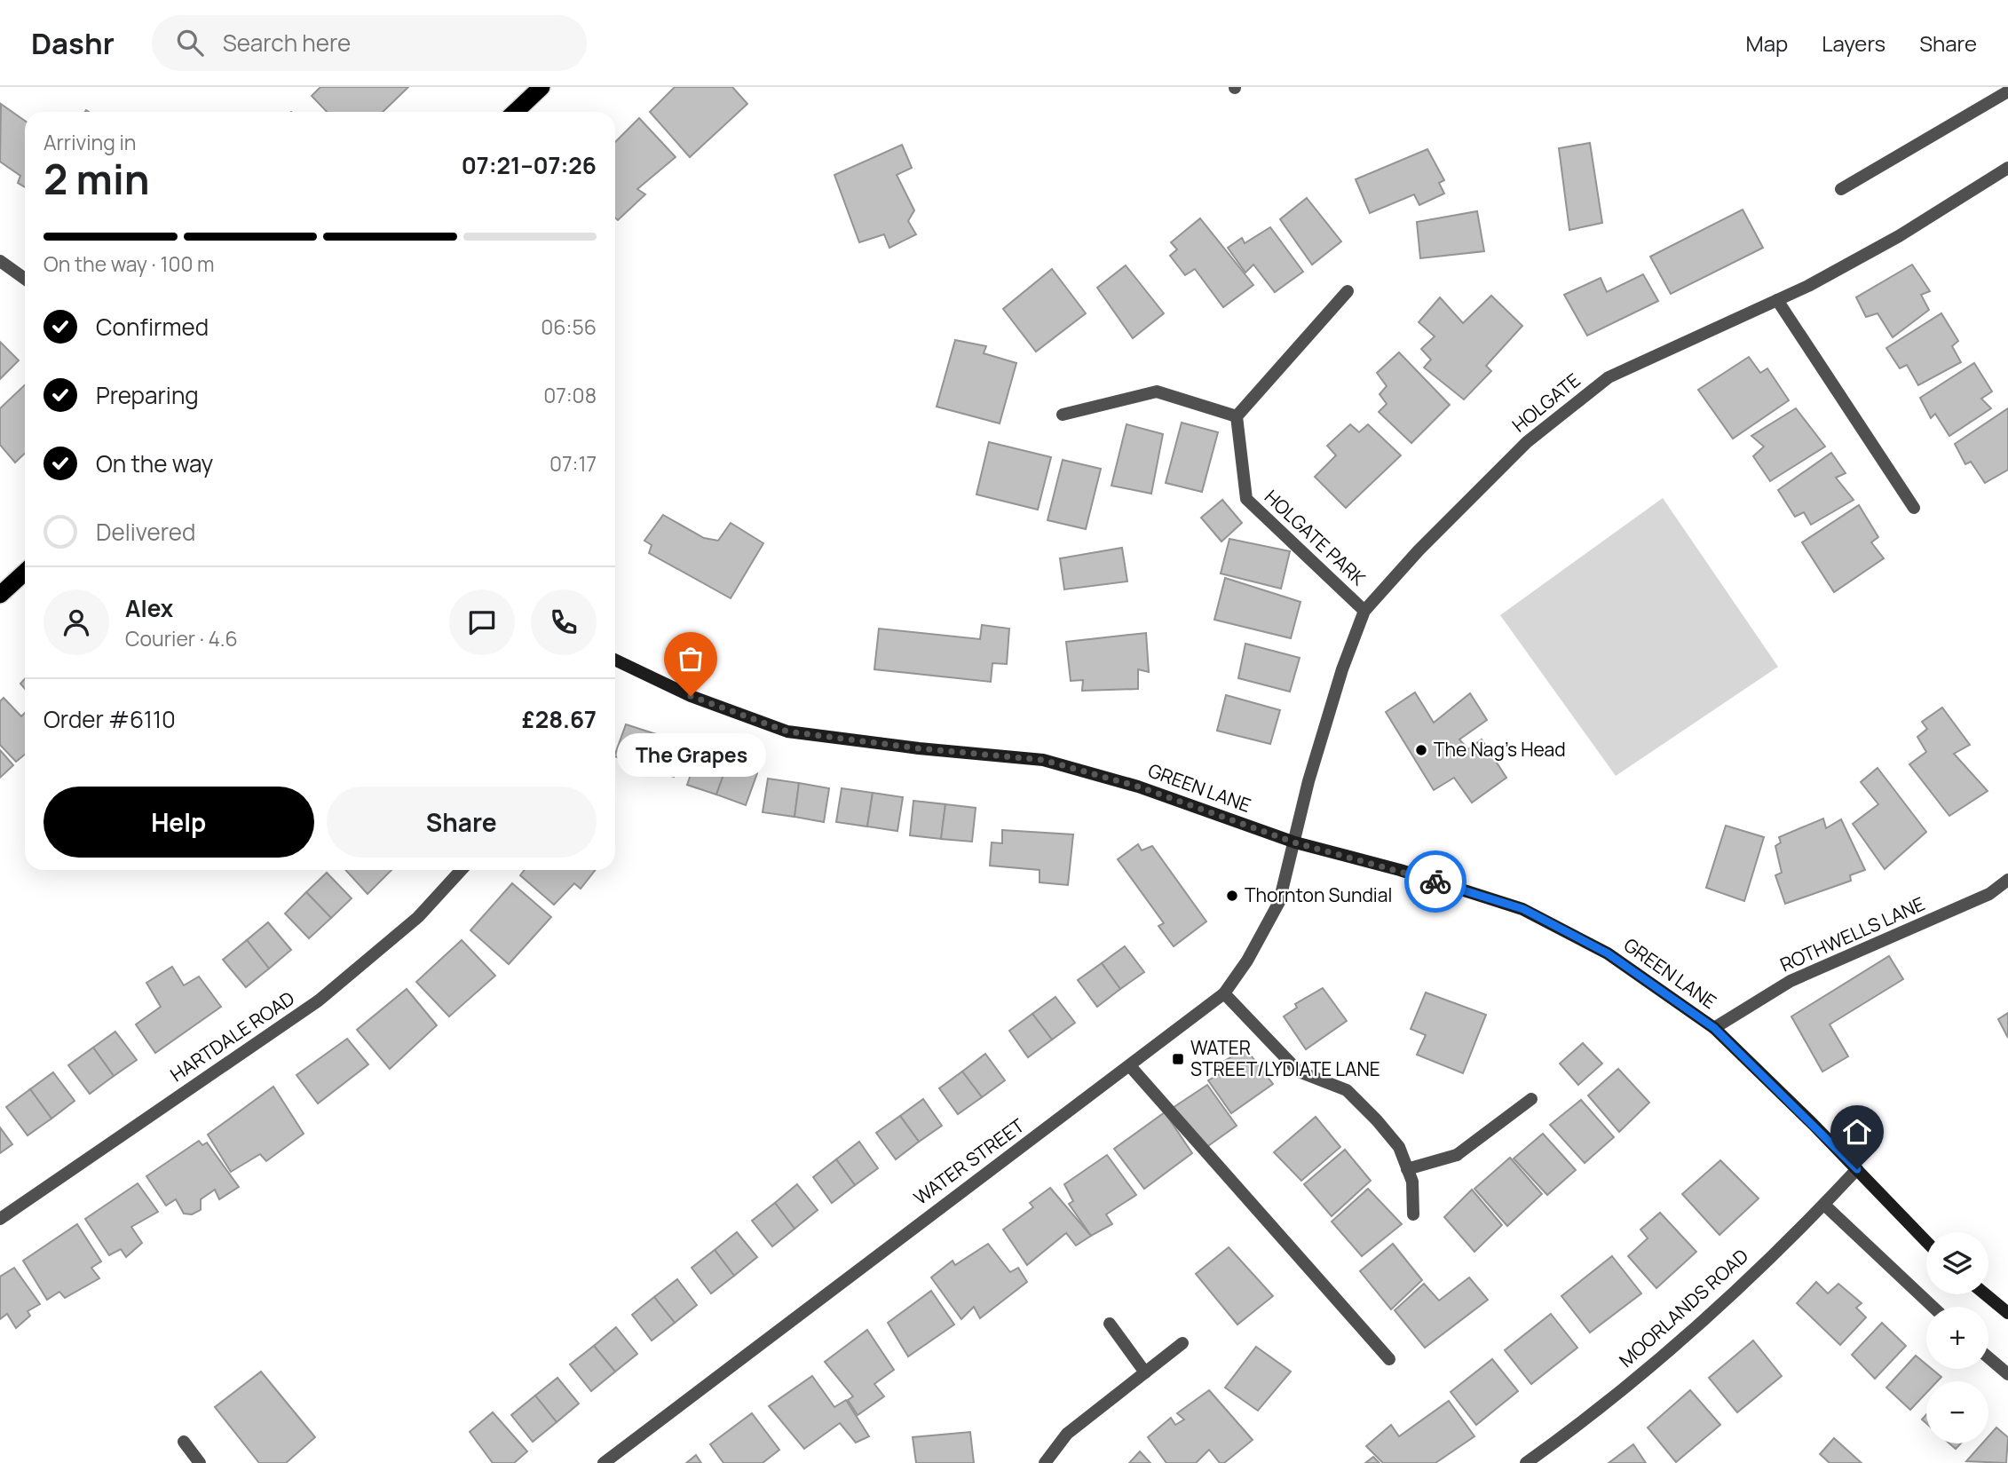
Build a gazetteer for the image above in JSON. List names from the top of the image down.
{
  "streets": {
    "main road": ["GREEN LANE"],
    "street": [
      "HOLGATE",
      "HOLGATE PARK",
      "ROTHWELLS LANE",
      "HARTDALE ROAD",
      "WATER STREET",
      "MOORLANDS ROAD"
    ]
  },
  "crossings": [
    ["HOLGATE", "HOLGATE PARK"],
    ["HOLGATE", "GREEN LANE"],
    ["HOLGATE", "WATER STREET"],
    ["GREEN LANE", "ROTHWELLS LANE"],
    ["GREEN LANE", "WATER STREET"],
    ["GREEN LANE", "MOORLANDS ROAD"]
  ],
  "places": {
    "other": ["The Grapes", "The Nag's Head", "Thornton Sundial"],
    "transit": ["WATER STREET/LYDIATE LANE"]
  },
  "page": {
    "header": "Dashr",
    "search": "Search here",
    "nav": ["Map", "Layers", "Share"],
    "heading": ["2 min", "Arriving in", "07:21–07:26"],
    "panel": [
      "Alex",
      "Courier · 4.6",
      "Order #6110",
      "£28.67"
    ],
    "bar": "On the way · 100 m",
    "list": [
      ["Confirmed", "06:56"],
      ["Preparing", "07:08"],
      ["On the way", "07:17"],
      "Delivered"
    ],
    "bubble": "The Grapes",
    "buttons": ["Help", "Share"],
    "map_buttons": ["+", "−"]
  }
}
